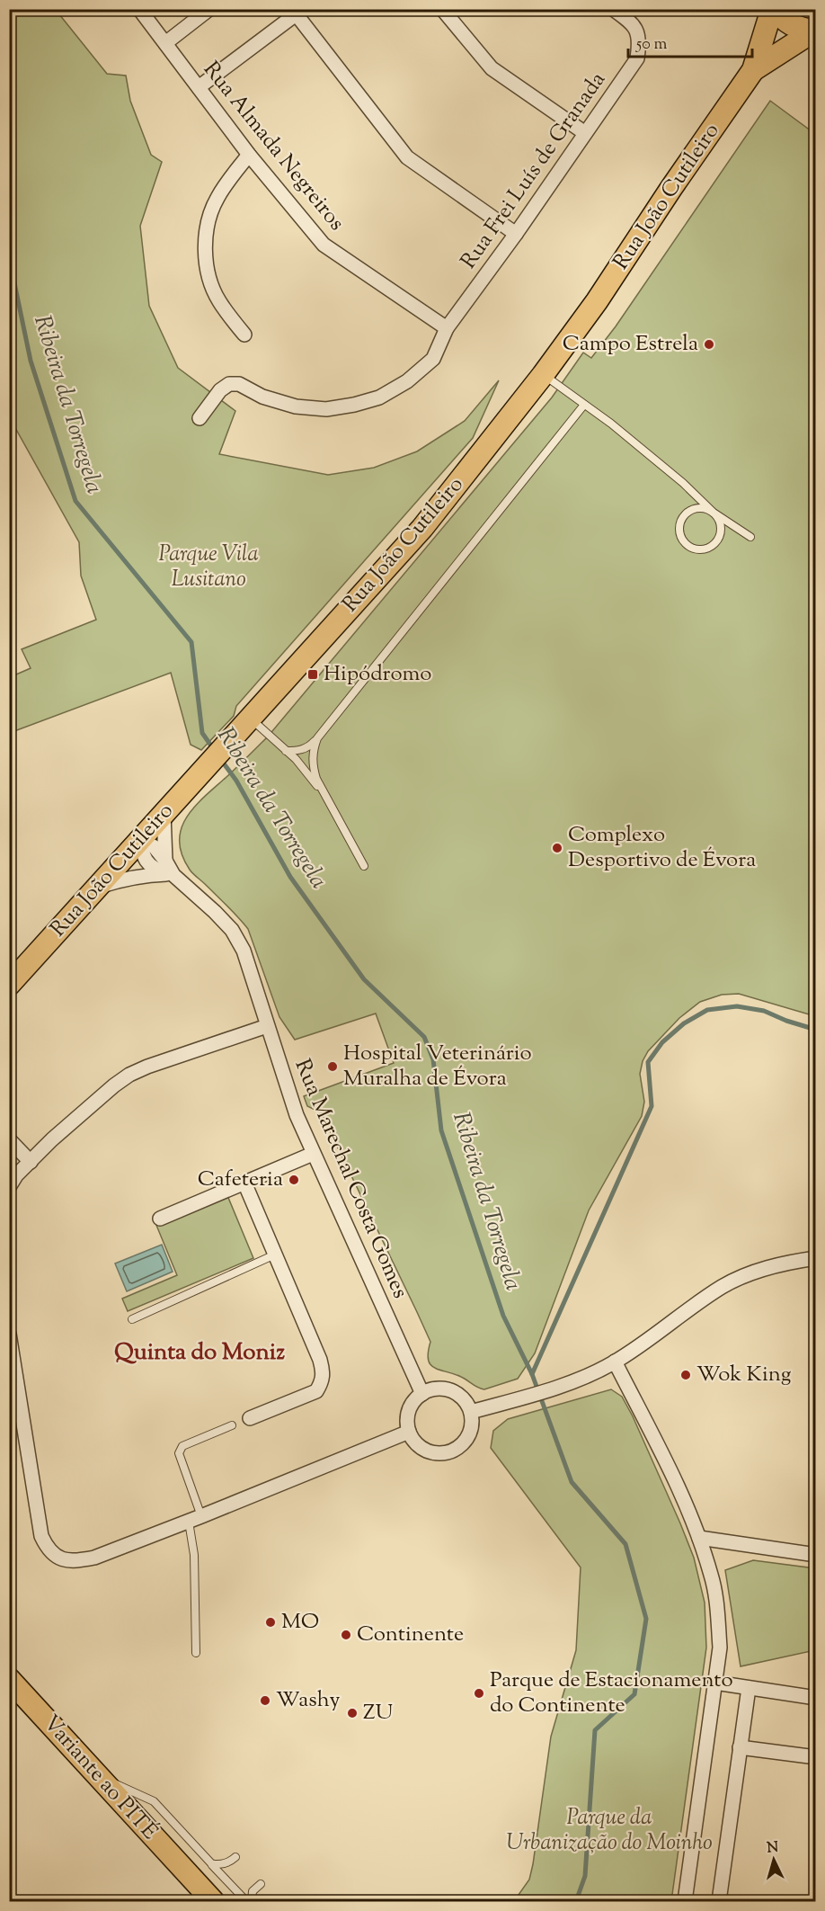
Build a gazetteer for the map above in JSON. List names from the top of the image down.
{
  "streets": {
    "main road": ["Rua João Cutileiro", "Variante ao PITÉ"],
    "street": ["Rua Almada Negreiros", "Rua Frei Luís de Granada", "Rua Marechal Costa Gomes"]
  },
  "crossings": [
    ["Rua Almada Negreiros", "Rua Frei Luís de Granada"],
    ["Rua João Cutileiro", "Rua Marechal Costa Gomes"]
  ],
  "districts": ["Quinta do Moniz"],
  "water": ["Ribeira da Torregela"],
  "parks": ["Parque Vila Lusitano", "Parque da Urbanização do Moinho"],
  "places": {
    "other": [
      "Campo Estrela",
      "Complexo Desportivo de Évora",
      "Hospital Veterinário Muralha de Évora",
      "Cafeteria",
      "Wok King",
      "MO",
      "Continente",
      "Parque de Estacionamento do Continente",
      "Washy",
      "ZU"
    ],
    "transit": ["Hipódromo"]
  },
  "scale_bar": "50 m",
  "north": "top"
}
